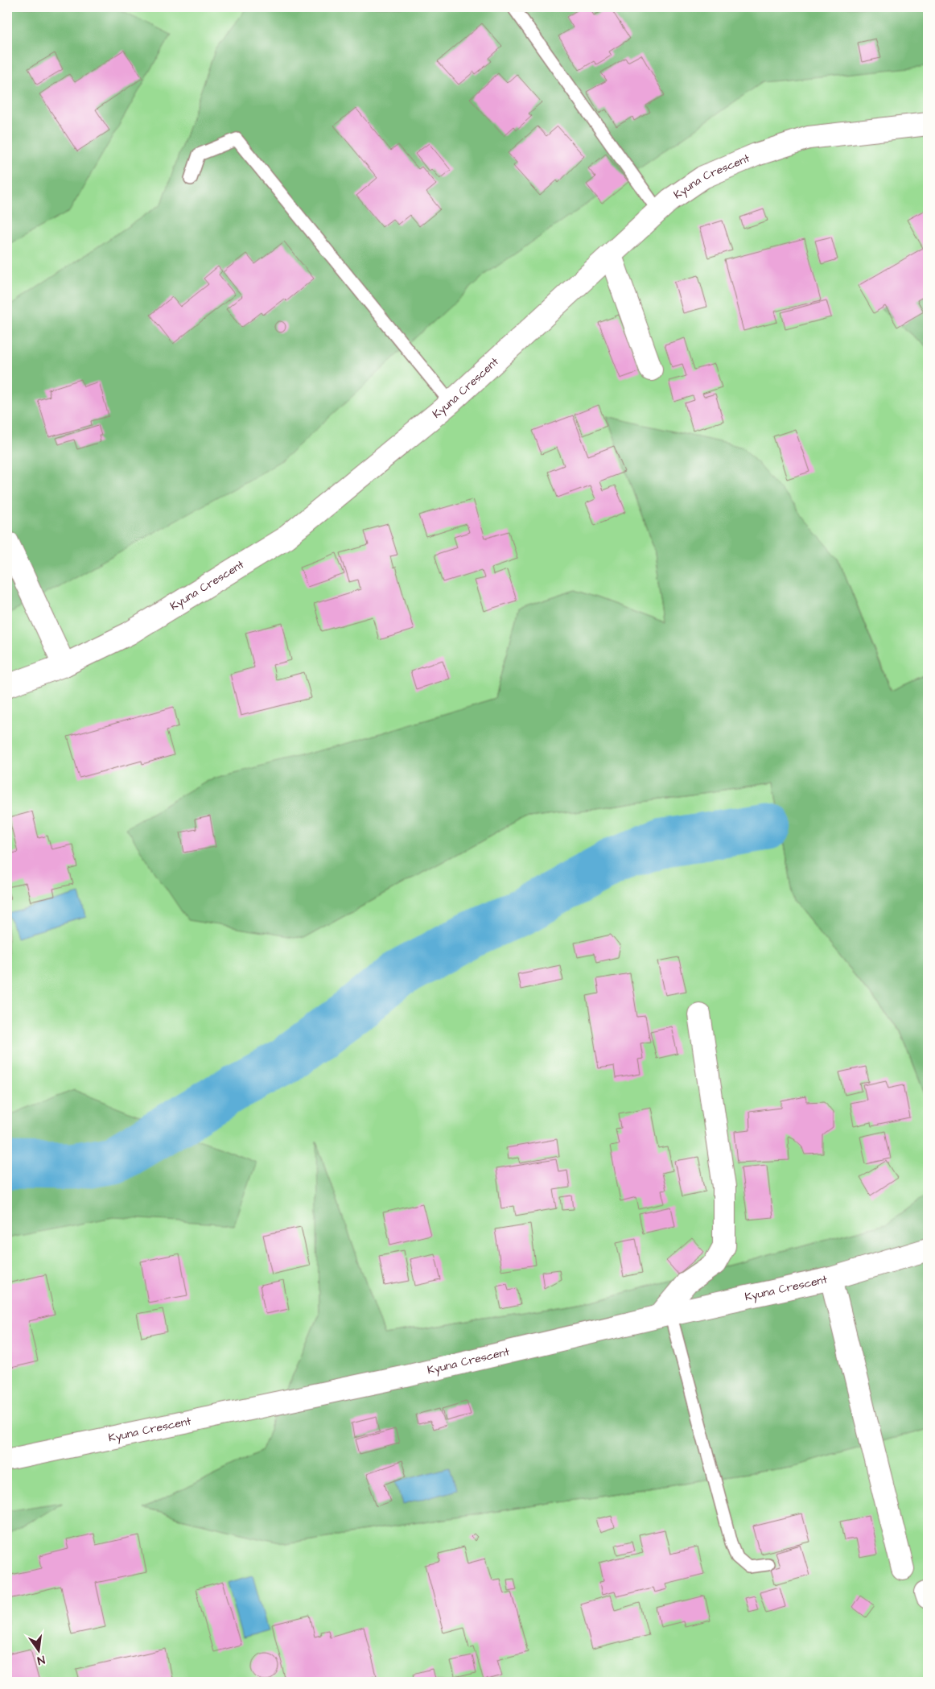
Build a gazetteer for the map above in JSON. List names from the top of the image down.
{
  "streets": {
    "street": ["Kyuna Crescent"]
  },
  "north": "bottom"
}
